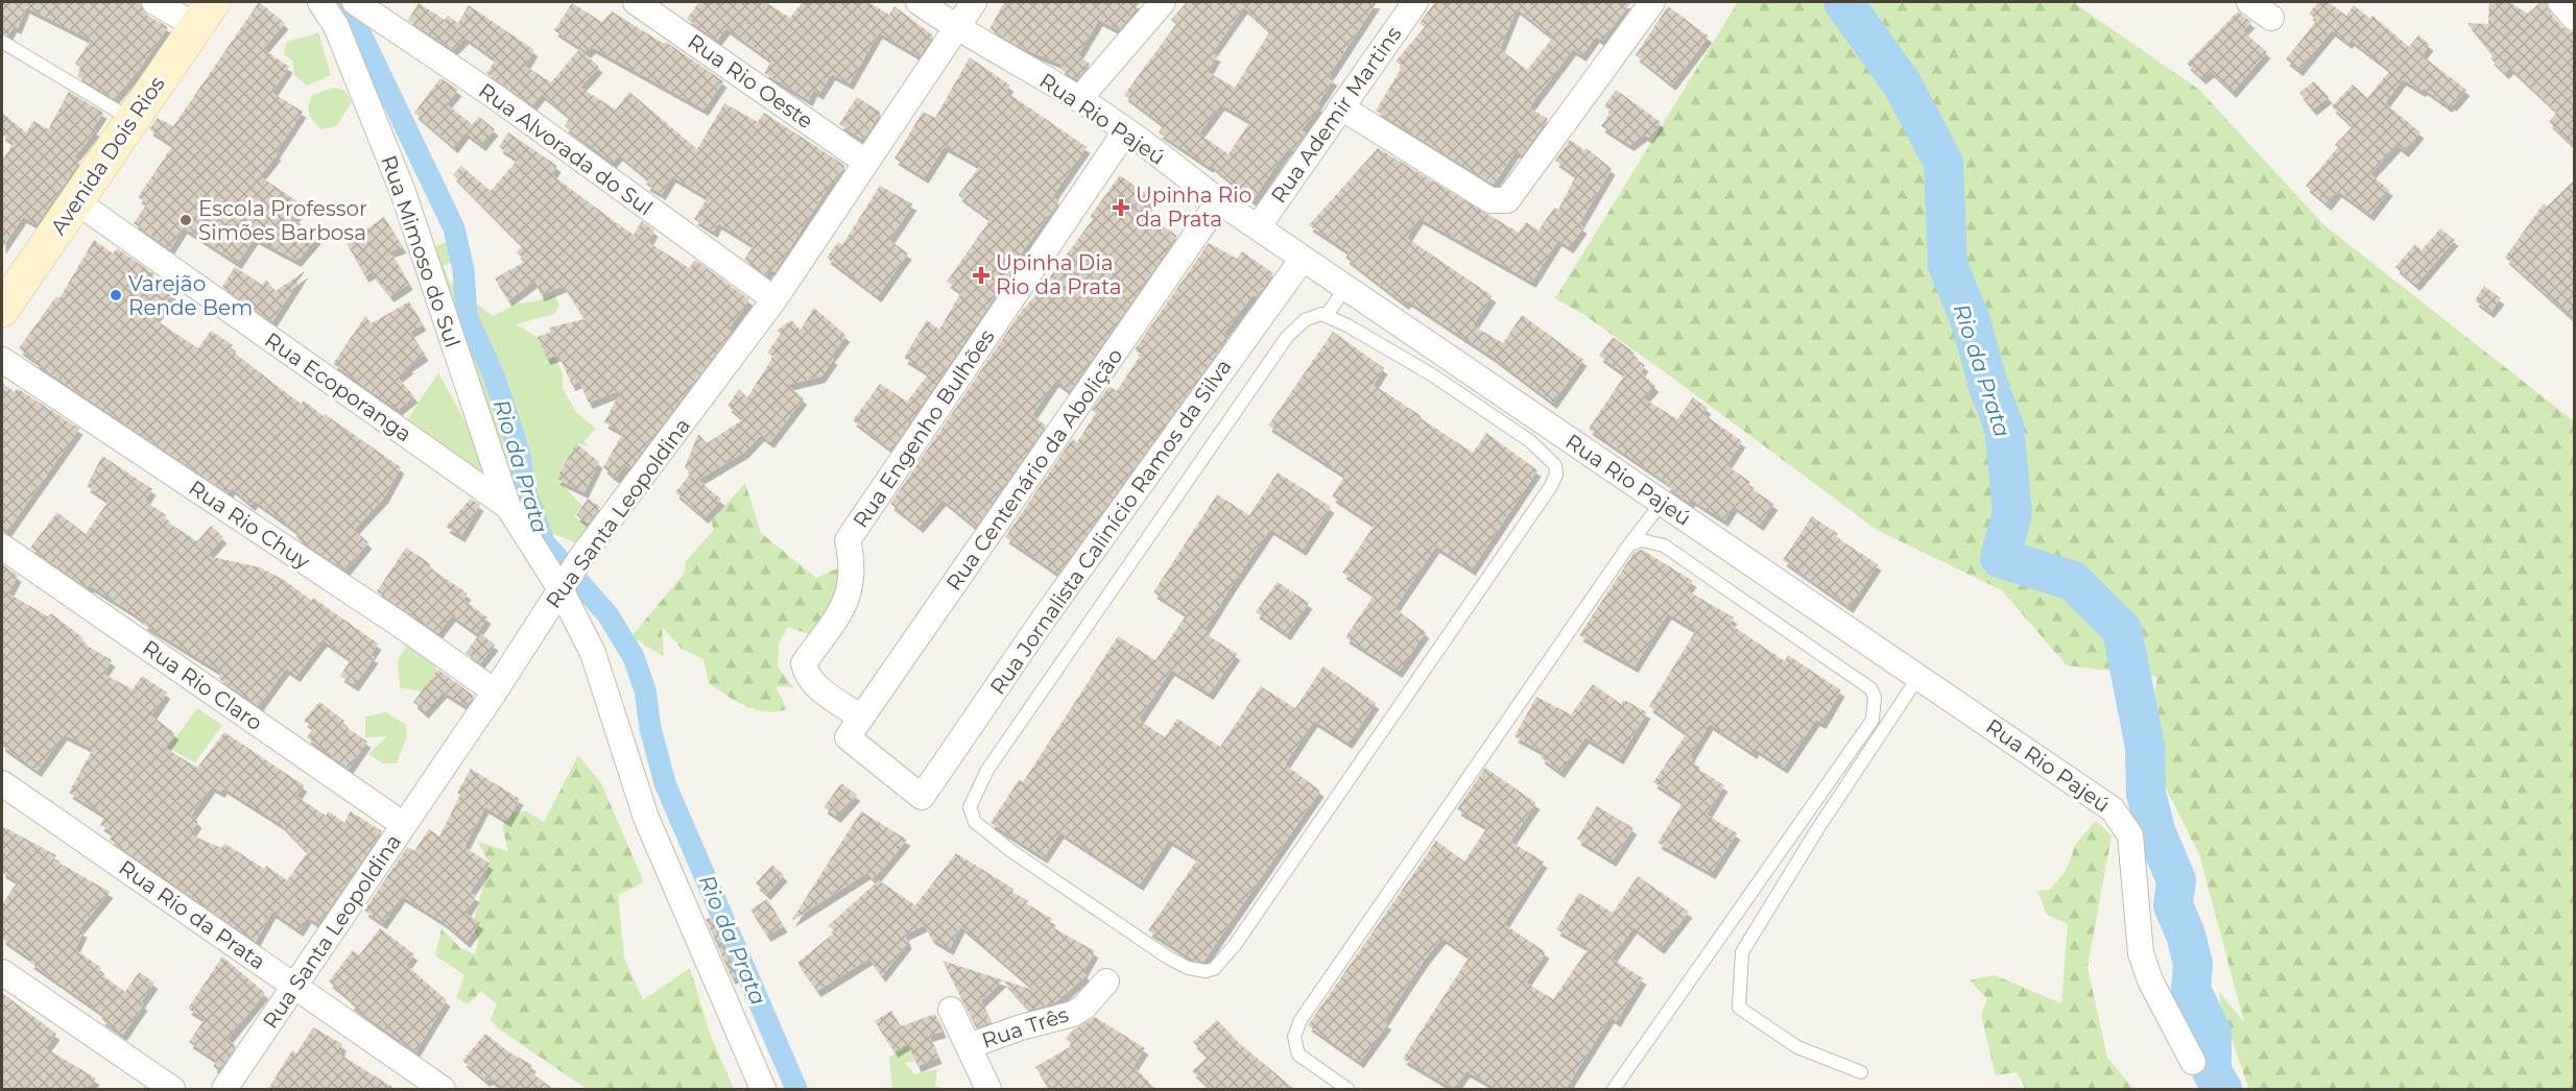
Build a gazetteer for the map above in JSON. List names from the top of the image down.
{
  "streets": {
    "main road": ["Avenida Dois Rios"],
    "street": [
      "Rua Rio Oeste",
      "Rua Ademir Martins",
      "Rua Rio Pajeú",
      "Rua Alvorada do Sul",
      "Rua Mimoso do Sul",
      "Rua Ecoporanga",
      "Rua Engenho Bulhões",
      "Rua Centenário da Abolição",
      "Rua Santa Leopoldina",
      "Rua Rio Chuy",
      "Rua Jornalista Calinício Ramos da Silva",
      "Rua Rio Claro",
      "Rua Rio da Prata",
      "Rua Três"
    ]
  },
  "crossings": [
    ["Rua Rio Oeste", "Rua Santa Leopoldina"],
    ["Rua Ademir Martins", "Rua Rio Pajeú"],
    ["Rua Rio Pajeú", "Rua Engenho Bulhões"],
    ["Rua Rio Pajeú", "Rua Centenário da Abolição"],
    ["Rua Rio Pajeú", "Rua Santa Leopoldina"],
    ["Rua Rio Pajeú", "Rua Jornalista Calinício Ramos da Silva"],
    ["Rua Alvorada do Sul", "Rua Santa Leopoldina"],
    ["Avenida Dois Rios", "Rua Ecoporanga"],
    ["Rua Mimoso do Sul", "Rua Ecoporanga"],
    ["Rua Engenho Bulhões", "Rua Centenário da Abolição"],
    ["Rua Engenho Bulhões", "Rua Jornalista Calinício Ramos da Silva"],
    ["Rua Centenário da Abolição", "Rua Jornalista Calinício Ramos da Silva"],
    ["Rua Santa Leopoldina", "Rua Rio Chuy"],
    ["Rua Santa Leopoldina", "Rua Rio Claro"],
    ["Rua Santa Leopoldina", "Rua Rio da Prata"]
  ],
  "water": ["Rio da Prata"],
  "places": {
    "health": ["Upinha Rio da Prata", "Upinha Dia Rio da Prata"],
    "other": ["Escola Professor Simões Barbosa", "Varejão Rende Bem"]
  }
}
